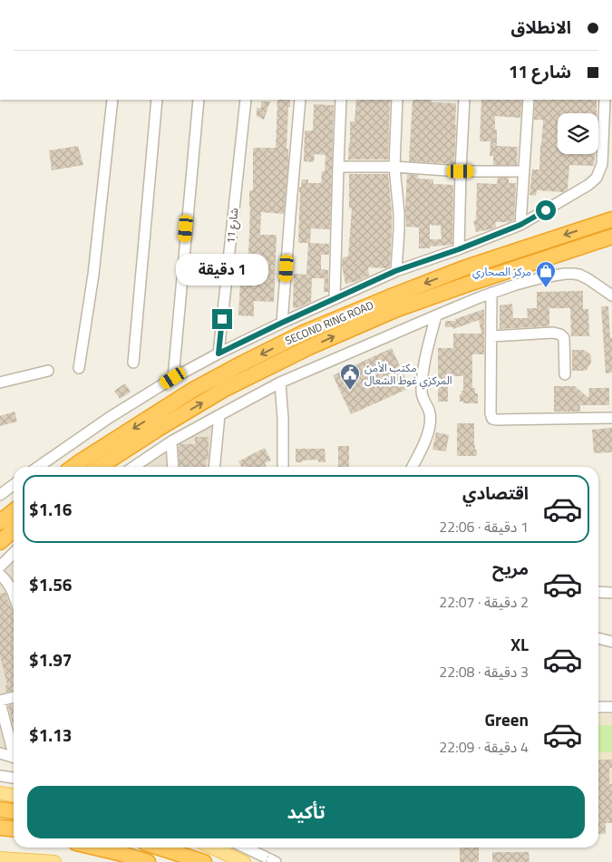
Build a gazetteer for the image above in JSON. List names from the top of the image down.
{
  "streets": {
    "highway": ["SECOND RING ROAD"],
    "street": ["شارع 11"]
  },
  "places": {
    "shop": ["مركز الصحاري"],
    "public building": ["مكتب الأمن المركزي غوط الشعال"]
  },
  "page": {
    "banner": ["الانطلاق", "شارع 11"],
    "bubble": "1 دقيقة",
    "list": [
      {
        "name": "اقتصادي",
        "note": "1 دقيقة · 22:06",
        "value": "$1.16"
      },
      {
        "name": "مريح",
        "note": "2 دقيقة · 22:07",
        "value": "$1.56"
      },
      {
        "name": "XL",
        "note": "3 دقيقة · 22:08",
        "value": "$1.97"
      },
      {
        "name": "Green",
        "note": "4 دقيقة · 22:09",
        "value": "$1.13"
      }
    ],
    "buttons": "تأكيد"
  }
}
